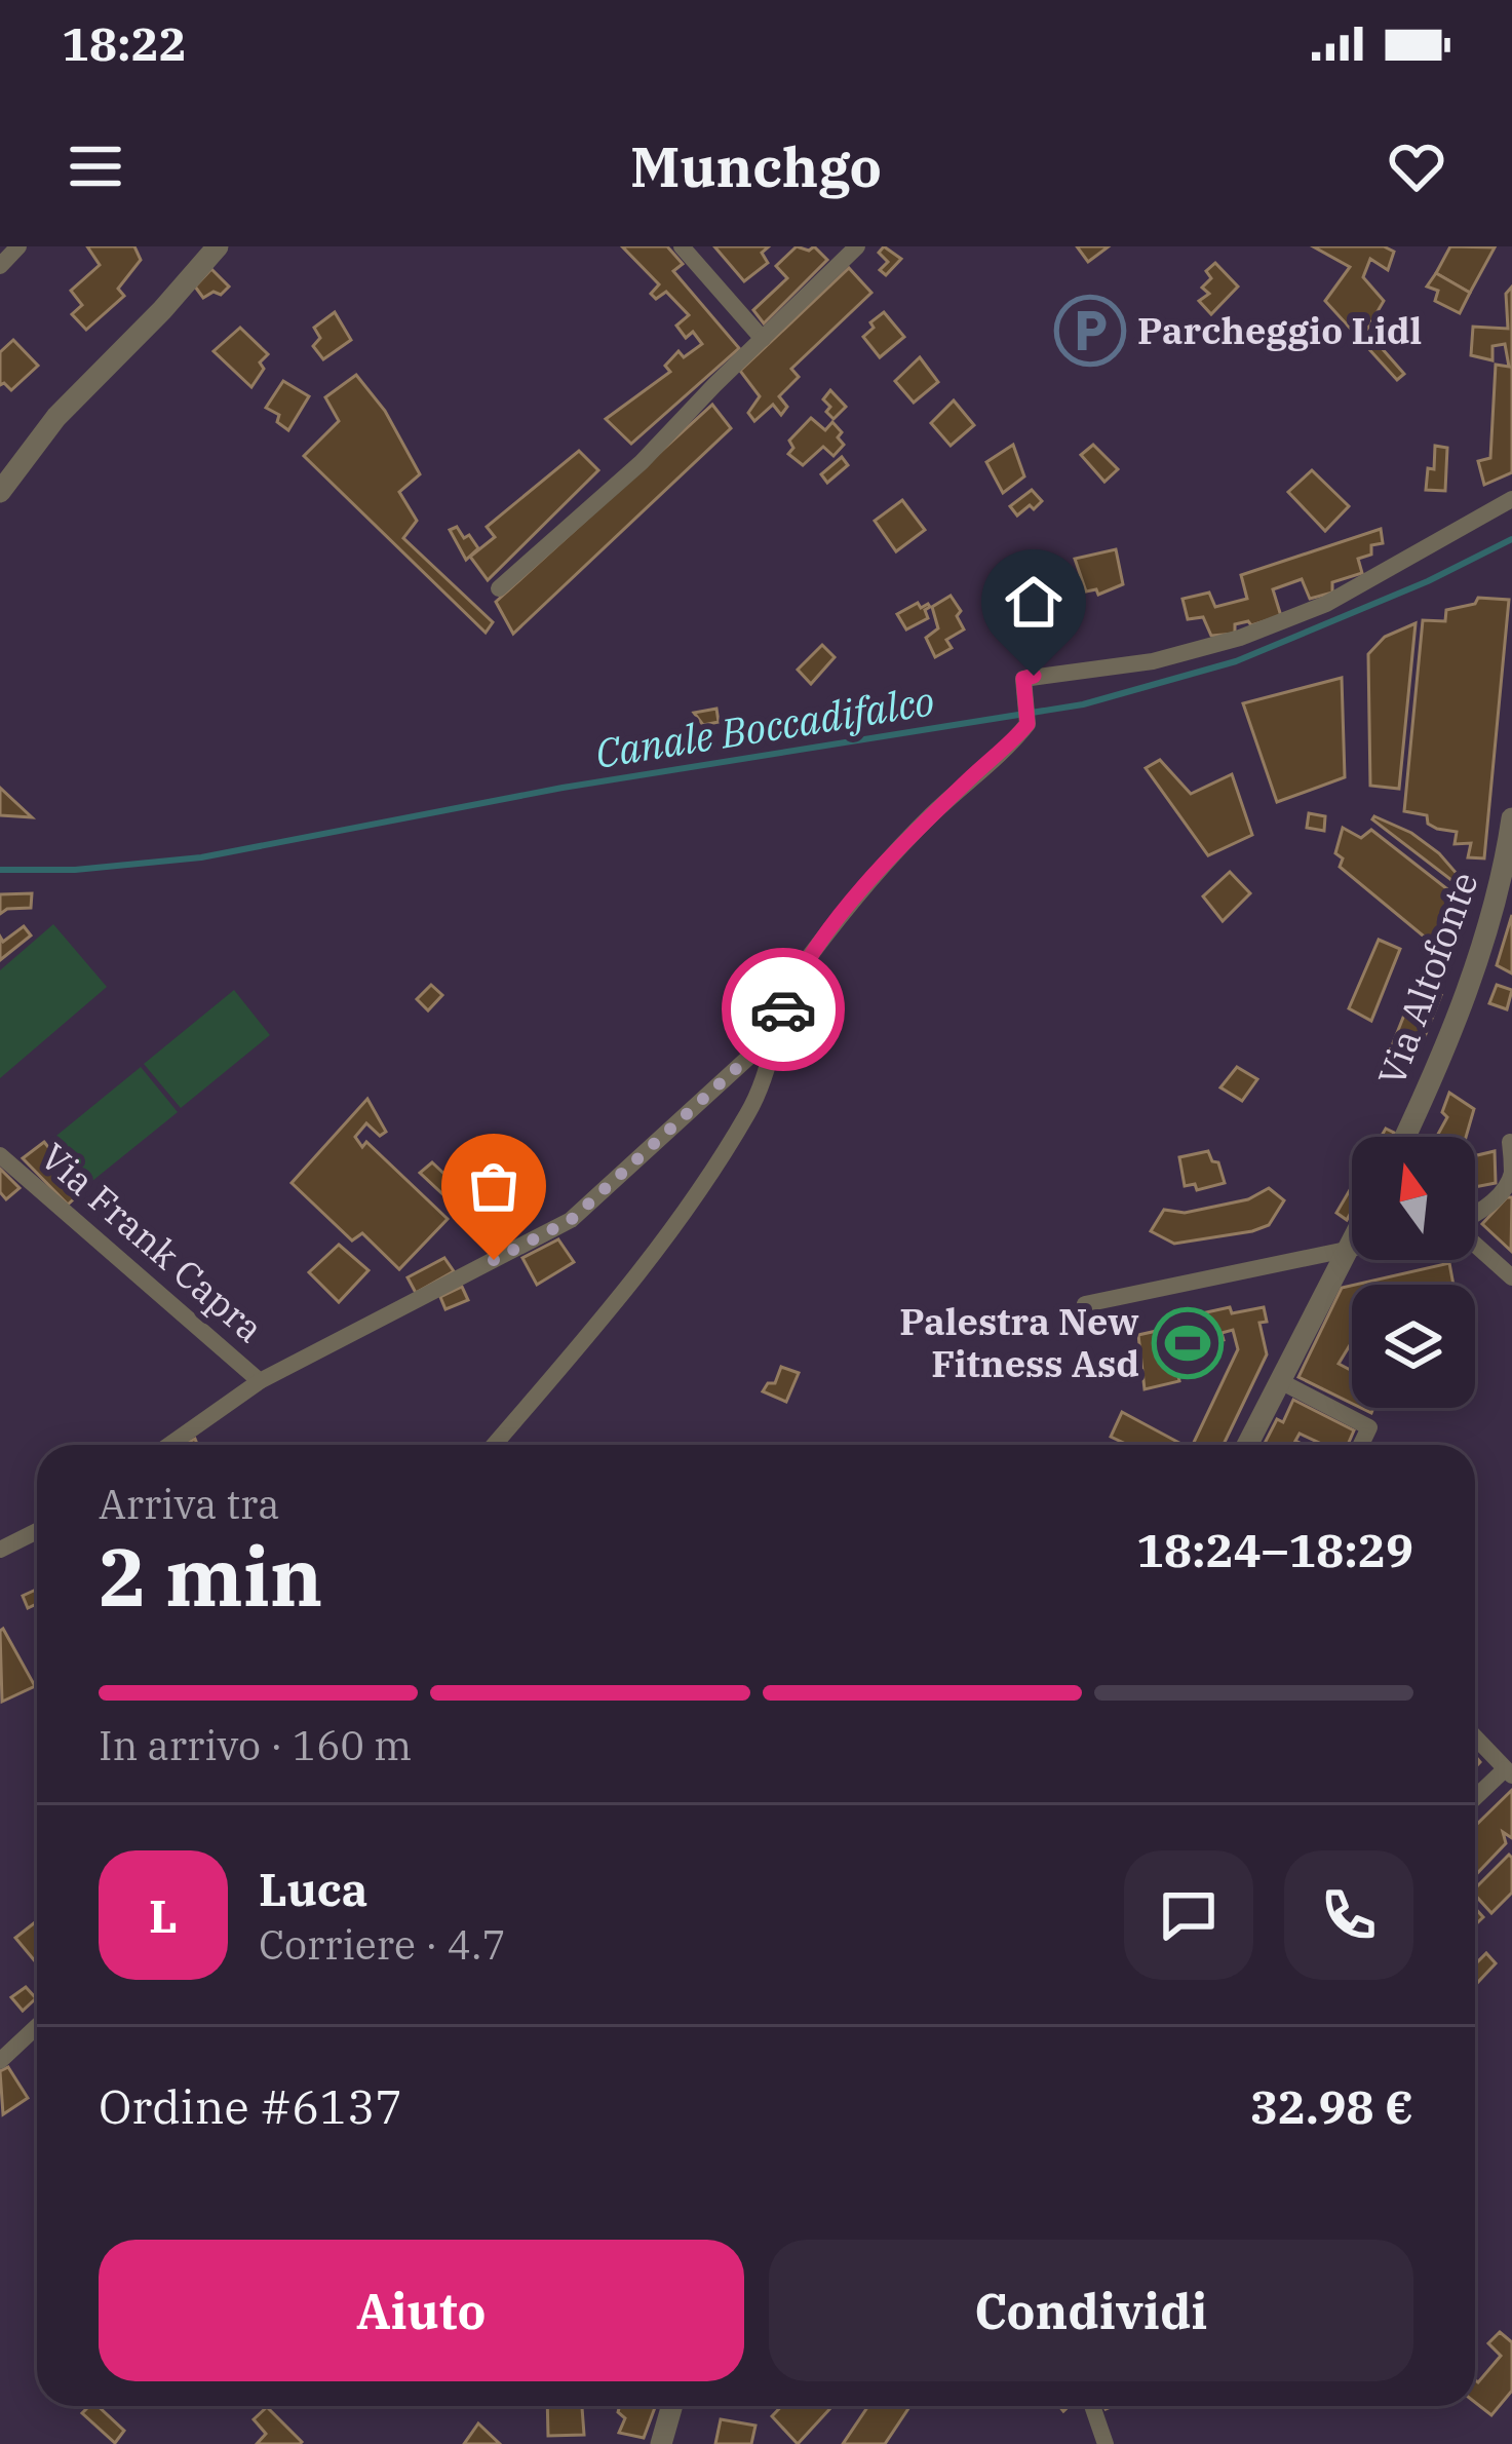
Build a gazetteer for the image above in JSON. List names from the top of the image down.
{
  "streets": {
    "street": ["Via Altofonte", "Via Frank Capra"]
  },
  "water": ["Canale Boccadifalco"],
  "places": {
    "parking": ["Parcheggio Lidl"],
    "sports": ["Palestra New Fitness Asd"]
  },
  "north": "top",
  "page": {
    "status": "18:22",
    "header": "Munchgo",
    "heading": ["2 min", "Arriva tra", "18:24–18:29"],
    "panel": [
      "Luca",
      "Corriere · 4.7",
      "Ordine #6137",
      "32.98 €"
    ],
    "bar": "In arrivo · 160 m",
    "round": "L",
    "buttons": ["Aiuto", "Condividi"]
  }
}
